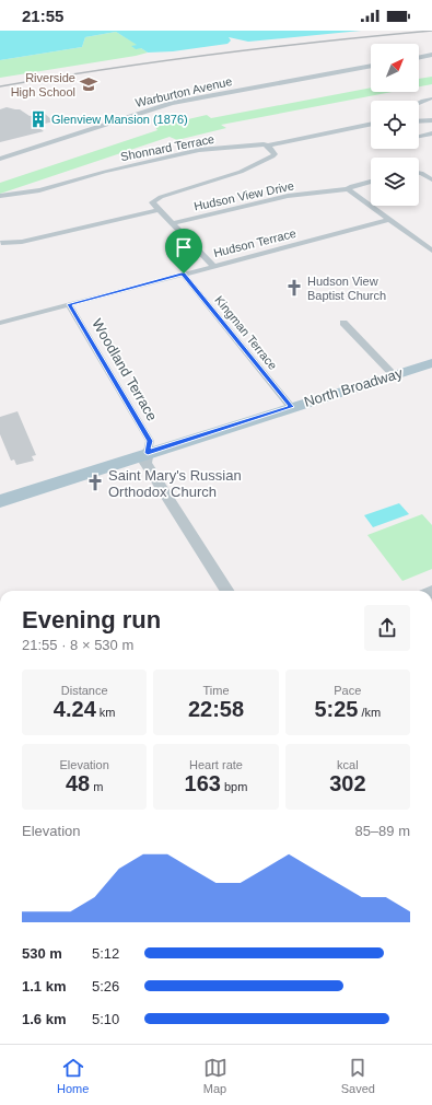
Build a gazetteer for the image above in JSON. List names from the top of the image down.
{
  "streets": {
    "main road": ["North Broadway"],
    "street": [
      "Warburton Avenue",
      "Shonnard Terrace",
      "Hudson View Drive",
      "Hudson Terrace",
      "Kingman Terrace",
      "Woodland Terrace"
    ]
  },
  "crossings": [
    ["Hudson Terrace", "Kingman Terrace"],
    ["Hudson Terrace", "Woodland Terrace"],
    ["Kingman Terrace", "North Broadway"],
    ["Woodland Terrace", "North Broadway"]
  ],
  "places": {
    "school or university": ["Riverside High School"],
    "building": ["Glenview Mansion (1876)"],
    "church": ["Hudson View Baptist Church", "Saint Mary's Russian Orthodox Church"]
  },
  "north": "top right",
  "page": {
    "status": "21:55",
    "heading": ["Evening run", "21:55 · 8 × 530 m"],
    "stats": [
      ["Distance", "4.24 km"],
      ["Time", "22:58"],
      ["Pace", "5:25 /km"],
      ["Elevation", "48 m"],
      ["Heart rate", "163 bpm"],
      ["kcal", "302"]
    ],
    "chart": ["Elevation", "85–89 m"],
    "list": [
      {
        "name": "530 m",
        "note": "5:12"
      },
      {
        "name": "1.1 km",
        "note": "5:26"
      },
      {
        "name": "1.6 km",
        "note": "5:10"
      }
    ],
    "tabs": ["Home", "Map", "Saved"]
  }
}
